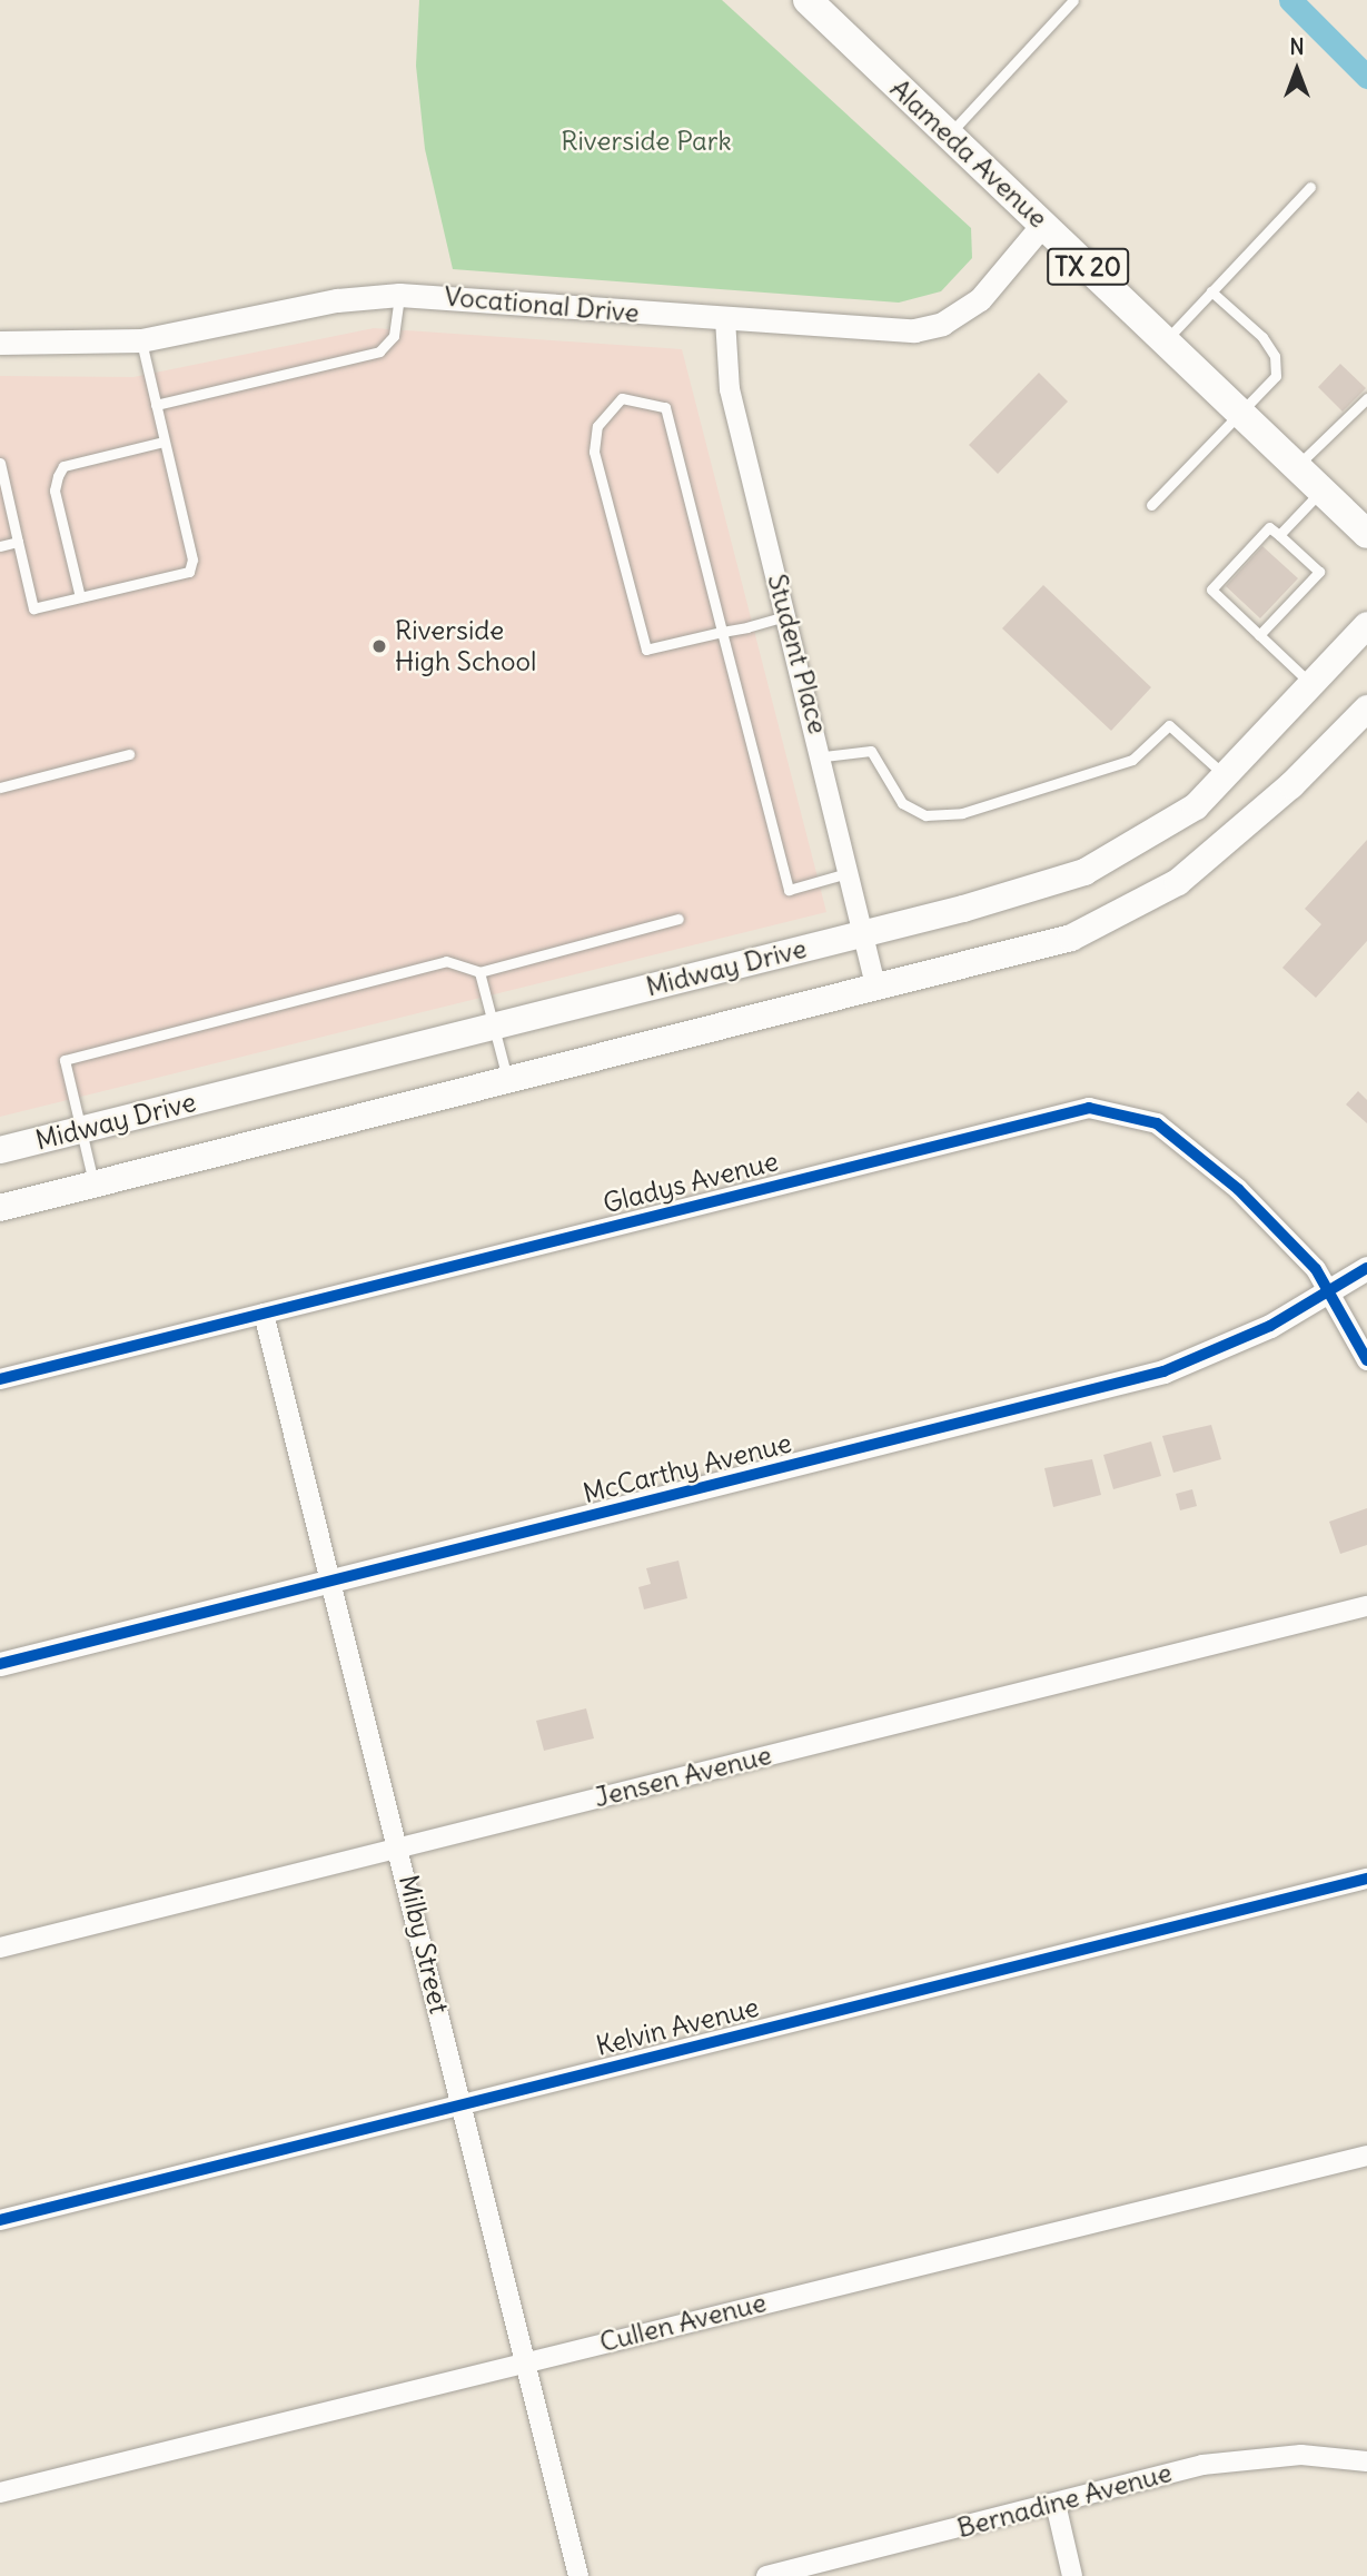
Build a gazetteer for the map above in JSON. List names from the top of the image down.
{
  "streets": {
    "main road": ["Alameda Avenue", "TX 20", "Midway Drive"],
    "street": [
      "Vocational Drive",
      "Student Place",
      "Gladys Avenue",
      "McCarthy Avenue",
      "Jensen Avenue",
      "Milby Street",
      "Kelvin Avenue",
      "Cullen Avenue",
      "Bernadine Avenue"
    ]
  },
  "crossings": [
    ["Alameda Avenue", "Vocational Drive"],
    ["Vocational Drive", "Student Place"],
    ["Student Place", "Midway Drive"],
    ["Gladys Avenue", "McCarthy Avenue"],
    ["Gladys Avenue", "Milby Street"],
    ["McCarthy Avenue", "Milby Street"],
    ["Jensen Avenue", "Milby Street"],
    ["Milby Street", "Kelvin Avenue"],
    ["Milby Street", "Cullen Avenue"]
  ],
  "parks": ["Riverside Park"],
  "places": ["Riverside High School"],
  "north": "top"
}
